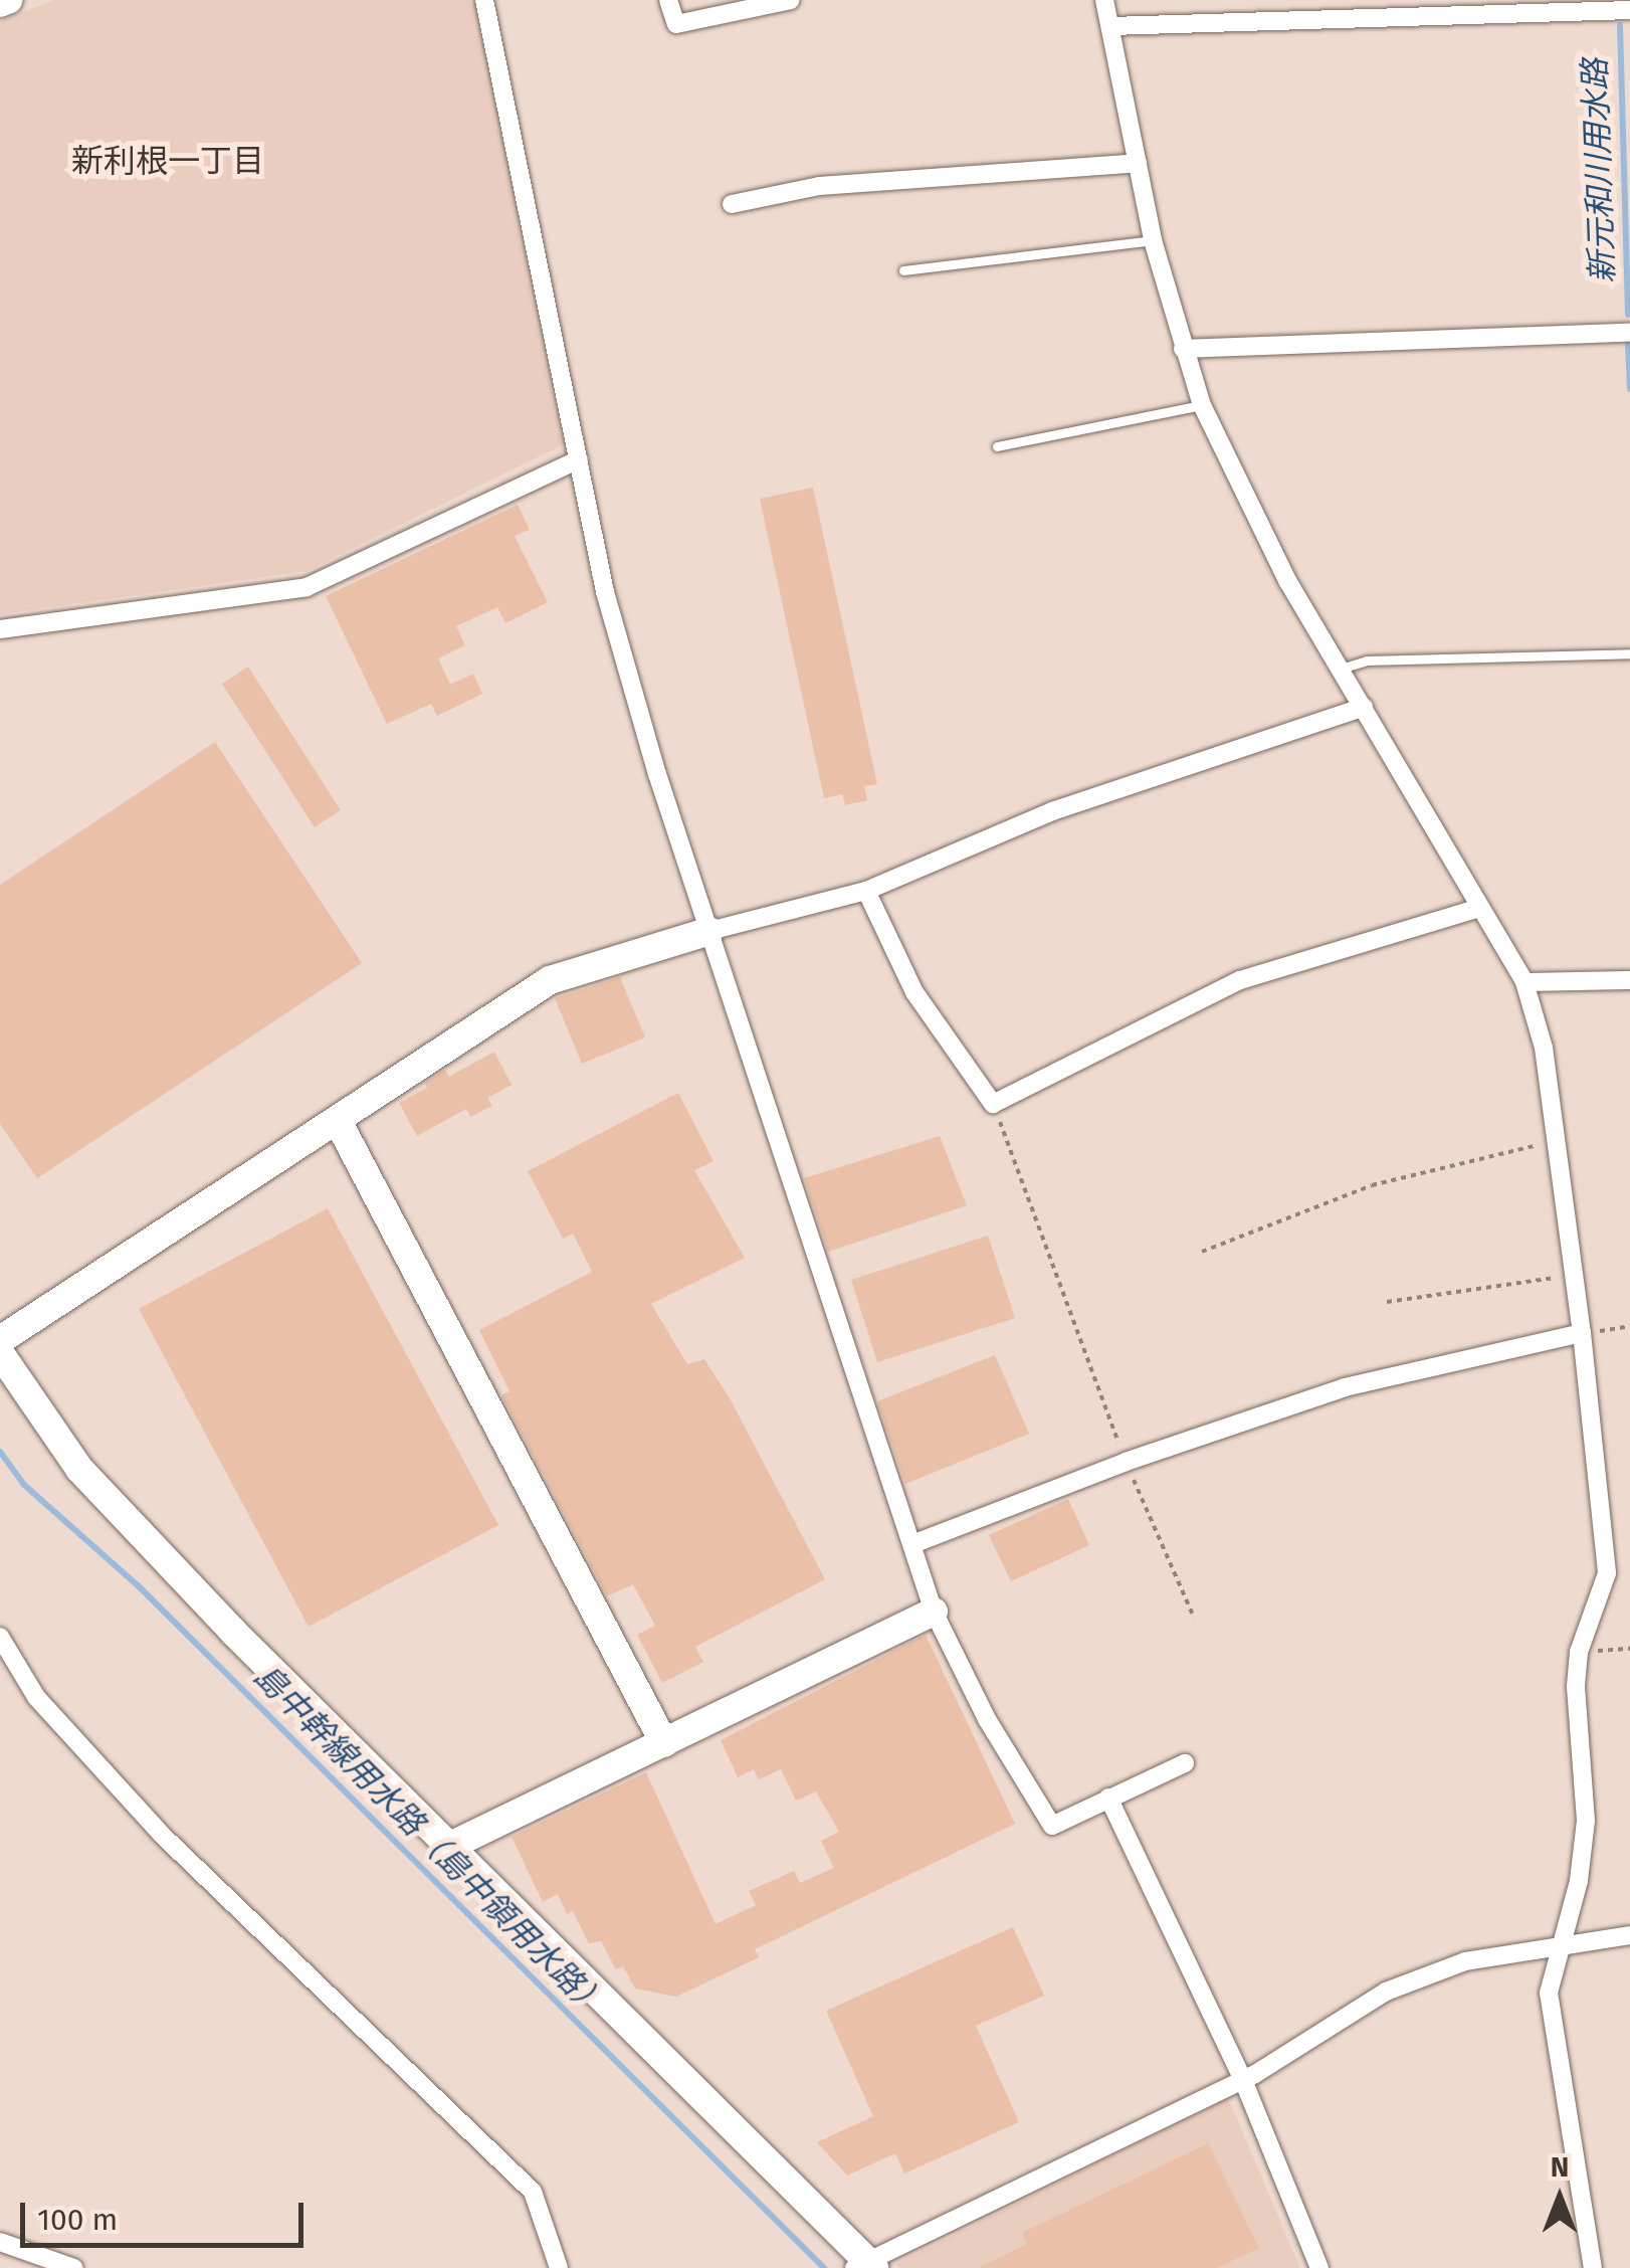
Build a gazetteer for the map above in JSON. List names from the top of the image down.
{
  "districts": ["新利根一丁目"],
  "water": ["新元和川用水路", "島中幹線用水路（島中領用水路）"],
  "scale_bar": "100 m",
  "north": "top"
}
